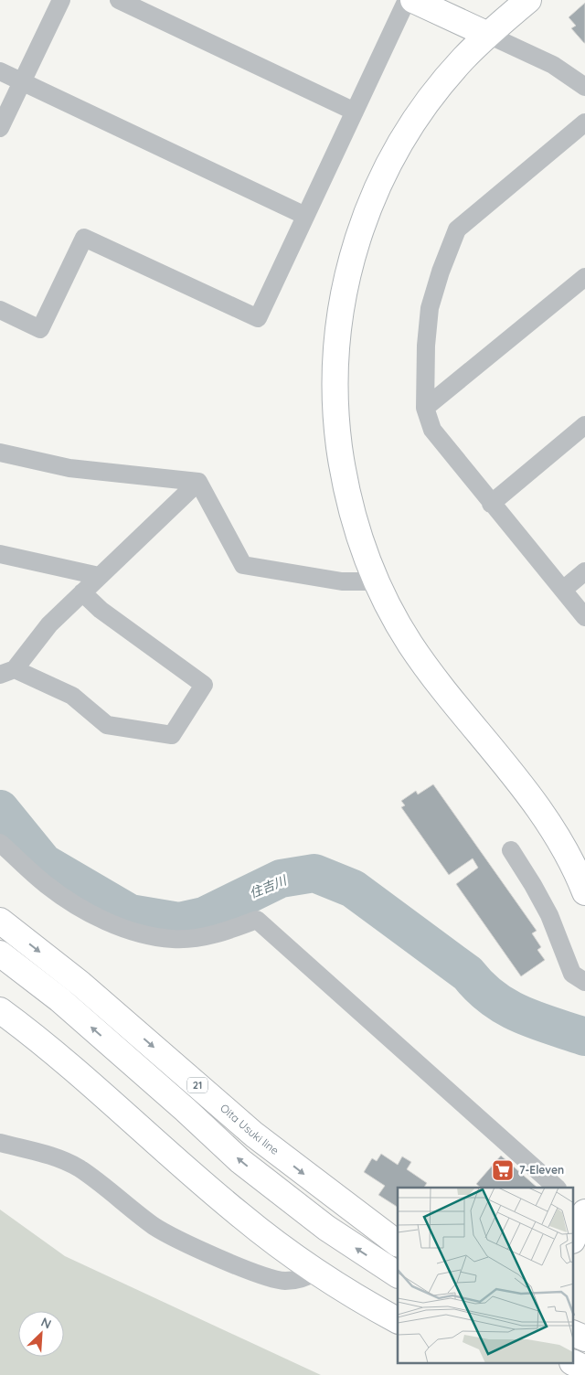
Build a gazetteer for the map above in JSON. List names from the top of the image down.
{
  "streets": {
    "street": ["21", "Oita Usuki line"]
  },
  "water": ["住吉川"],
  "places": {
    "supermarket": ["7-Eleven"]
  },
  "north": "top right"
}
